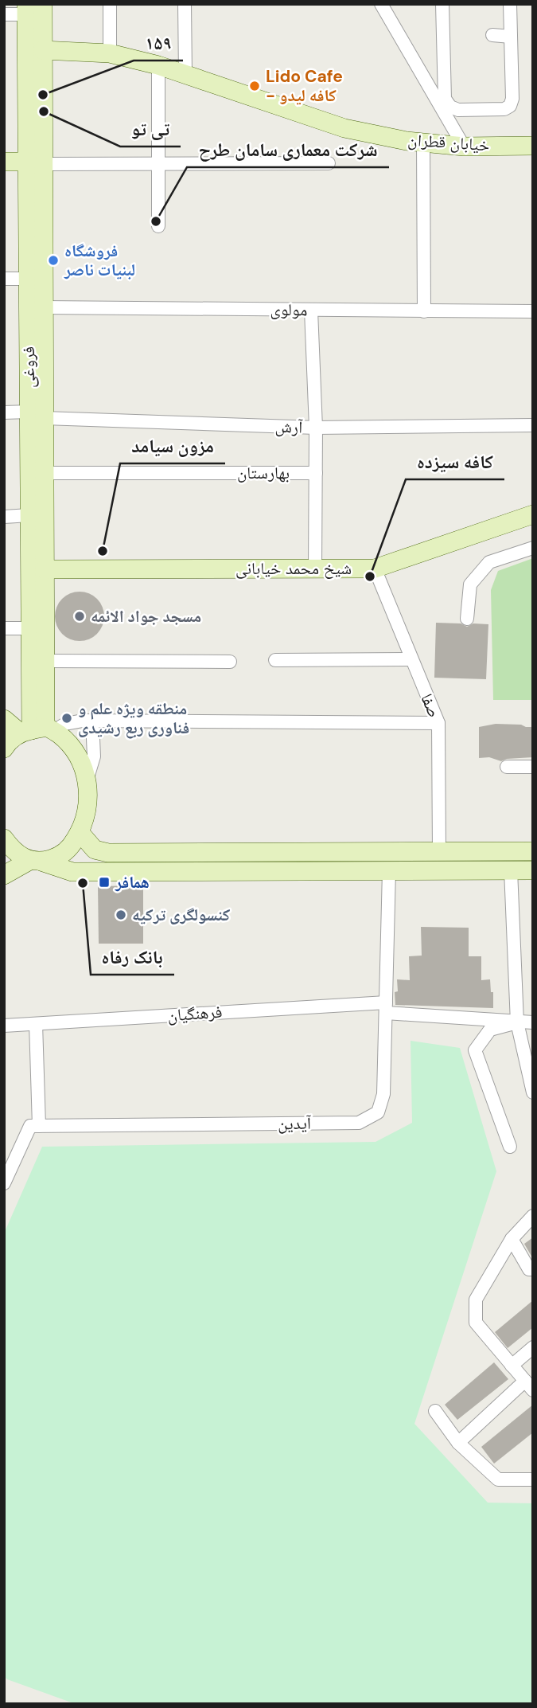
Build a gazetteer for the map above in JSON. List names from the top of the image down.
{
  "streets": {
    "main road": ["خیابان قطران", "فروغى", "شیخ محمد خیابانی"],
    "street": [
      "مولوی",
      "آرش",
      "بهارستان",
      "صفا",
      "فرهنگیان",
      "آیدین"
    ]
  },
  "crossings": [
    ["خیابان قطران", "فروغى"],
    ["مولوی", "فروغى"],
    ["فروغى", "آرش"],
    ["فروغى", "بهارستان"],
    ["فروغى", "شیخ محمد خیابانی"],
    ["شیخ محمد خیابانی", "صفا"],
    ["فرهنگیان", "آیدین"]
  ],
  "places": {
    "other": [
      "Lido Cafe - کافه لیدو",
      "۱۵۹",
      "تی تو",
      "شرکت معماری سامان طرح",
      "فروشگاه لبنیات ناصر",
      "مزون سیامد",
      "کافه سیزده",
      "مسجد جواد الائمه",
      "منطقه ویژه علم و فناوری ربع رشیدی",
      "بانک رفاه",
      "کنسولگری ترکیه"
    ],
    "transit": ["همافر"]
  }
}
